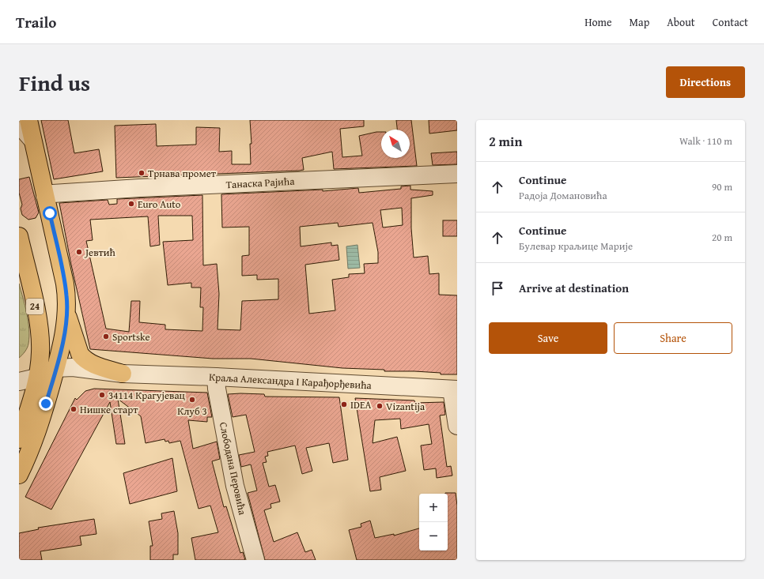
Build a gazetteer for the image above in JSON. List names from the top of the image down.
{
  "streets": {
    "main road": ["24"],
    "street": ["Танаска Рајића", "Краља Александра I Карађорђевића", "Слободана Перовића"]
  },
  "crossings": [
    ["Танаска Рајића", "24"],
    ["24", "Краља Александра I Карађорђевића"],
    ["Краља Александра I Карађорђевића", "Слободана Перовића"]
  ],
  "places": [
    "Трнава промет",
    "Euro Auto",
    "Јевтић",
    "Sportske",
    "34114 Крагујевац",
    "Клуб 3",
    "IDEA",
    "Vizantija",
    "Нишке старт"
  ],
  "north": "top left",
  "page": {
    "header": "Trailo",
    "nav": [
      "Home",
      "Map",
      "About",
      "Contact"
    ],
    "title": "Find us",
    "buttons": [
      "Directions",
      ["Save", "Share"]
    ],
    "heading": ["2 min", "Walk · 110 m"],
    "list": [
      ["Continue", "Радоја Домановића", "90 m"],
      ["Continue", "Булевар краљице Марије", "20 m"],
      "Arrive at destination"
    ],
    "map_buttons": ["+", "−"]
  }
}
